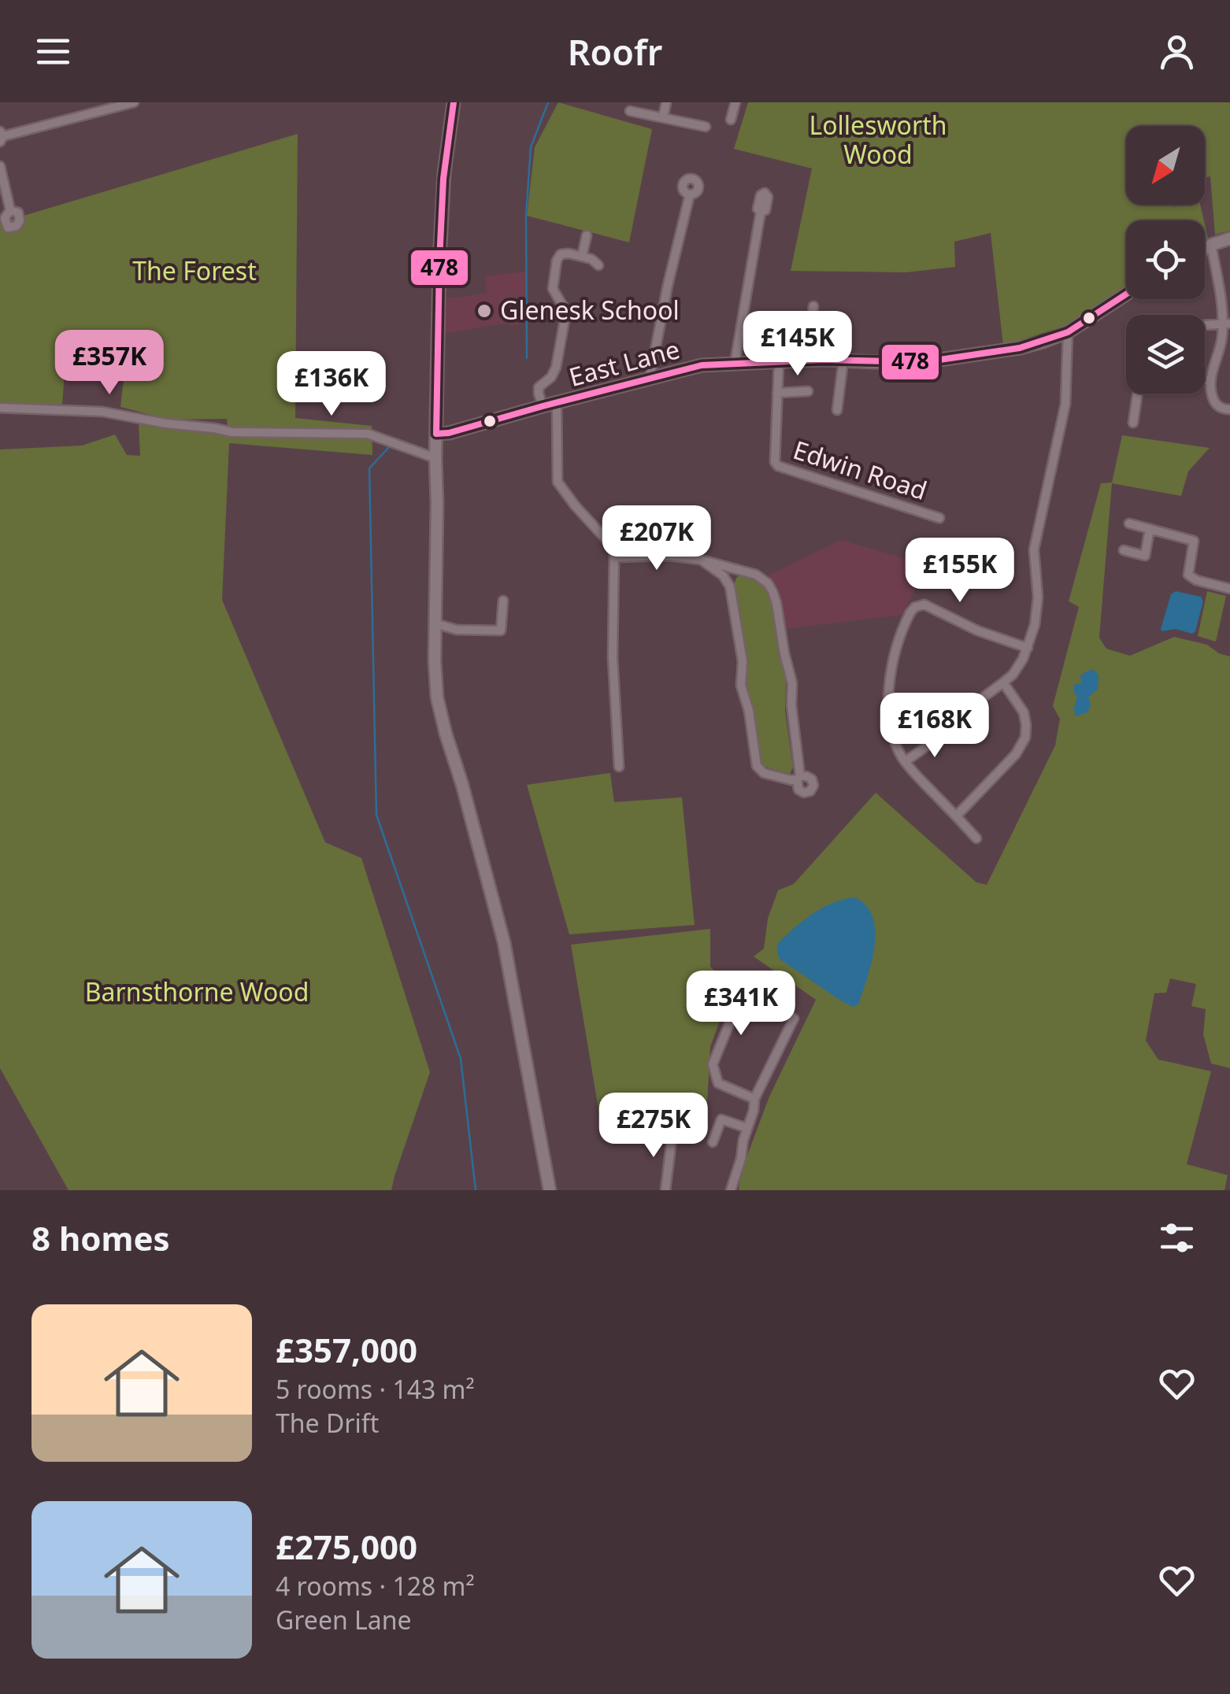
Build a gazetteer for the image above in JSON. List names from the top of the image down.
{
  "streets": {
    "main road": ["East Lane"],
    "street": ["Edwin Road"]
  },
  "crossings": [
    ["East Lane", "Edwin Road"]
  ],
  "parks": ["Lollesworth Wood", "The Forest", "Barnsthorne Wood"],
  "places": ["Glenesk School"],
  "lines": ["transit line 478"],
  "north": "bottom left",
  "page": {
    "header": "Roofr",
    "price": [
      "£145K",
      "£357K",
      "£136K",
      "£207K",
      "£155K",
      "£168K",
      "£341K",
      "£275K"
    ],
    "heading": "8 homes",
    "list": [
      {
        "name": "£357,000",
        "note": "5 rooms · 143 m² · The Drift"
      },
      {
        "name": "£275,000",
        "note": "4 rooms · 128 m² · Green Lane"
      }
    ]
  }
}
